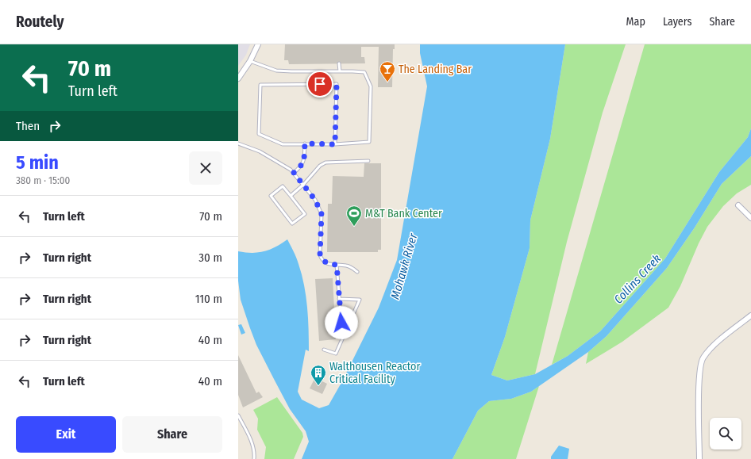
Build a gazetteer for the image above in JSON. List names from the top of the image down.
{
  "water": ["Mohawk River", "Collins Creek"],
  "places": {
    "bar": ["The Landing Bar"],
    "sports": ["M&T Bank Center"],
    "building": ["Walthousen Reactor Critical Facility"]
  },
  "page": {
    "header": "Routely",
    "nav": ["Map", "Layers", "Share"],
    "turn": ["70 m", "Turn left"],
    "then": "Then",
    "heading": ["5 min", "380 m · 15:00"],
    "list": [
      {
        "name": "Turn left",
        "value": "70 m"
      },
      {
        "name": "Turn right",
        "value": "30 m"
      },
      {
        "name": "Turn right",
        "value": "110 m"
      },
      {
        "name": "Turn right",
        "value": "40 m"
      },
      {
        "name": "Turn left",
        "value": "40 m"
      }
    ],
    "buttons": ["Exit", "Share"]
  }
}
